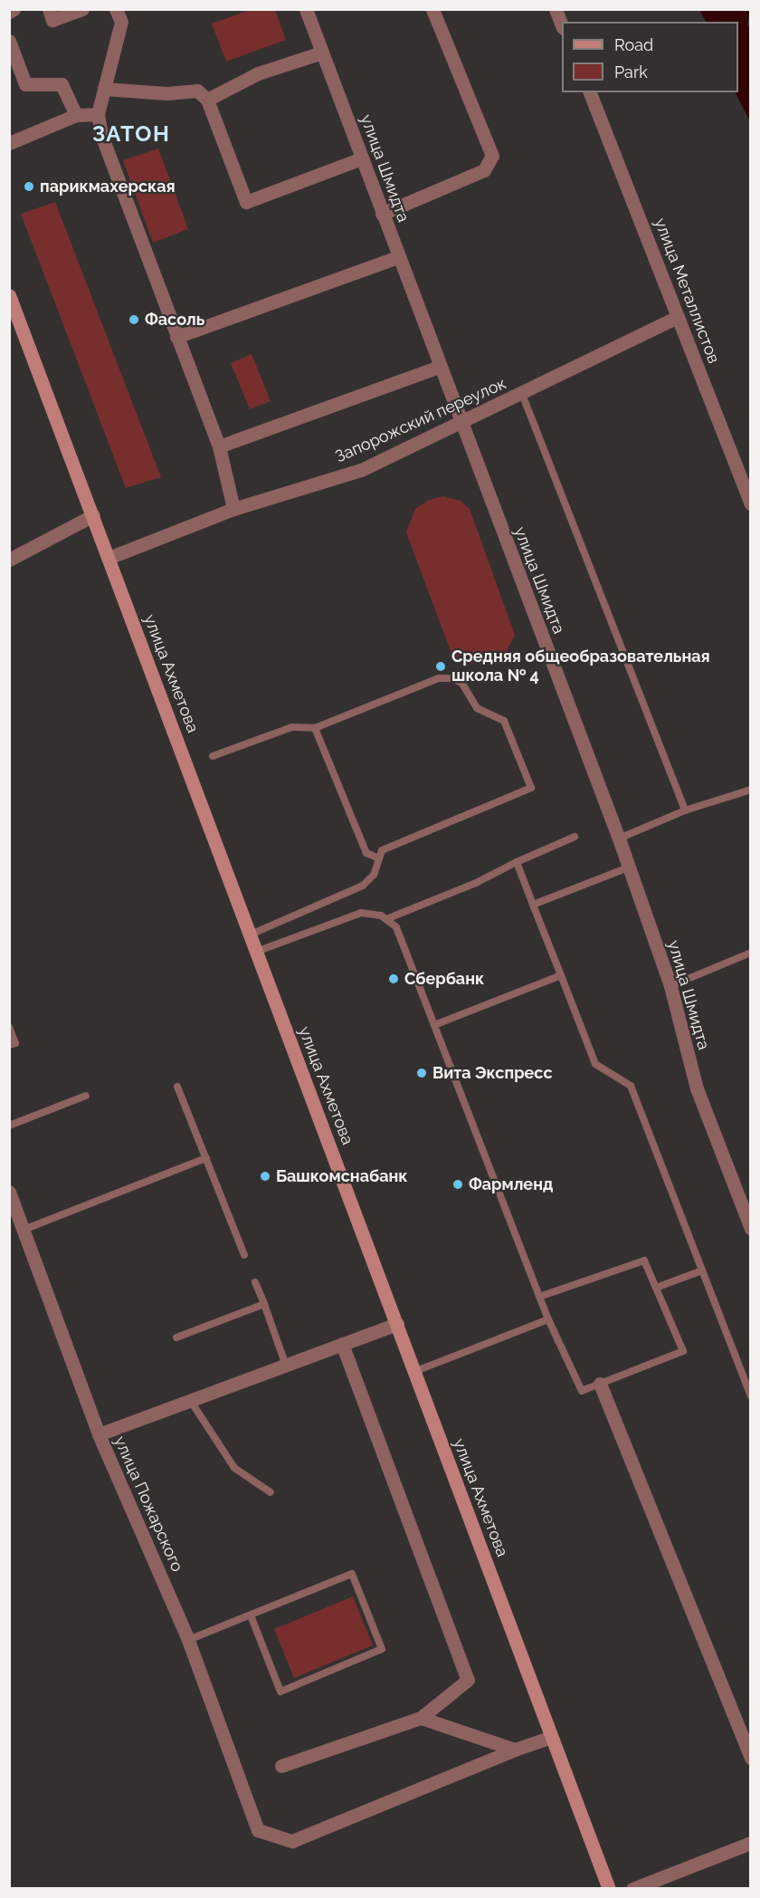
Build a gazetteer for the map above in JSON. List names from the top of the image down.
{
  "streets": {
    "main road": ["улица Ахметова"],
    "street": [
      "улица Шмидта",
      "улица Металлистов",
      "Запорожский переулок",
      "улица Пожарского"
    ]
  },
  "crossings": [
    ["улица Шмидта", "Запорожский переулок"],
    ["улица Металлистов", "Запорожский переулок"],
    ["Запорожский переулок", "улица Ахметова"]
  ],
  "districts": ["ЗАТОН"],
  "places": [
    "парикмахерская",
    "Фасоль",
    "Средняя общеобразовательная школа № 4",
    "Сбербанк",
    "Вита Экспресс",
    "Башкомснабанк",
    "Фармленд"
  ],
  "legend": ["Road", "Park"]
}
